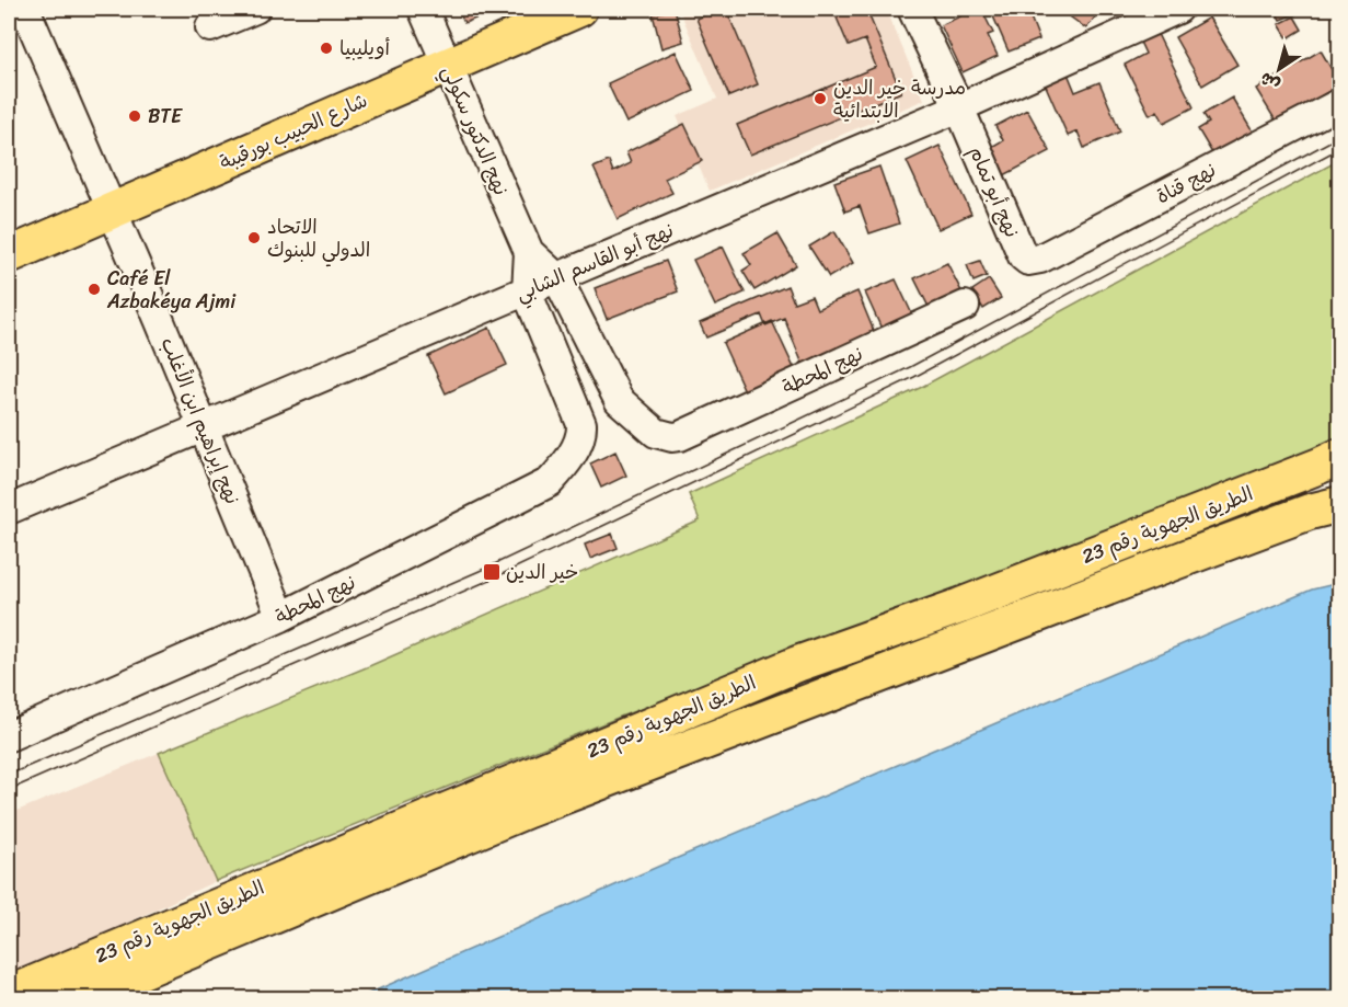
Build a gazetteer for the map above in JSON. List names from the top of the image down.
{
  "streets": {
    "main road": ["شارع الحبيب بورقيبة", "الطريق الجهوية رقم 23"],
    "street": [
      "نهج الدكتور سكولي",
      "نهج قناة",
      "نهج أبو تمام",
      "نهج أبو القاسم الشابي",
      "نهج المحطة",
      "نهج إبراهيم ابن الأغلب"
    ]
  },
  "crossings": [
    ["نهج الدكتور سكولي", "شارع الحبيب بورقيبة"],
    ["شارع الحبيب بورقيبة", "نهج إبراهيم ابن الأغلب"],
    ["نهج قناة", "نهج أبو تمام"],
    ["نهج أبو تمام", "نهج أبو القاسم الشابي"],
    ["نهج أبو القاسم الشابي", "نهج إبراهيم ابن الأغلب"],
    ["نهج المحطة", "نهج إبراهيم ابن الأغلب"]
  ],
  "places": {
    "other": [
      "أويليبيا",
      "مدرسة خير الدين الابتدائية",
      "BTE",
      "الاتحاد الدولي للبنوك",
      "Café El Azbakéya Ajmi"
    ],
    "transit": ["خير الدين"]
  },
  "north": "bottom left"
}
